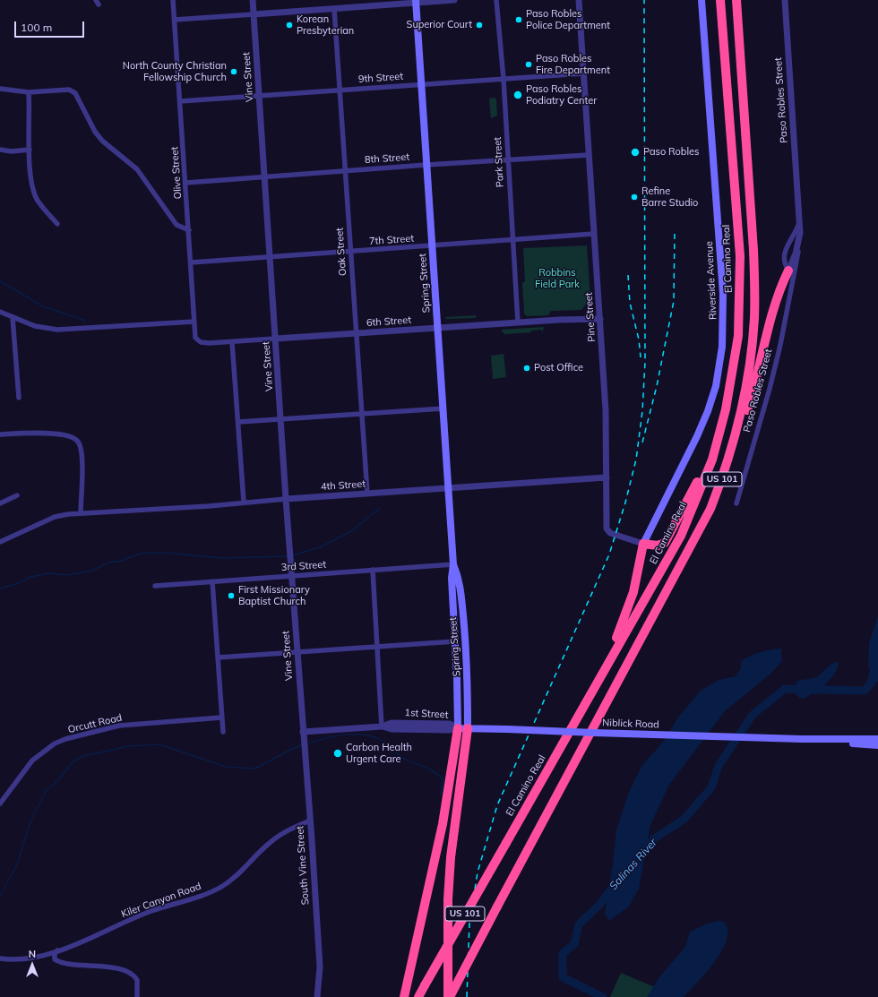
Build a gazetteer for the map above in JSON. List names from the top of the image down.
{
  "streets": {
    "highway": ["El Camino Real", "US 101"],
    "main road": ["Riverside Avenue", "Spring Street", "Niblick Road"],
    "street": [
      "Vine Street",
      "9th Street",
      "Paso Robles Street",
      "8th Street",
      "Park Street",
      "Olive Street",
      "7th Street",
      "Oak Street",
      "Pine Street",
      "6th Street",
      "4th Street",
      "3rd Street",
      "1st Street",
      "Orcutt Road",
      "South Vine Street",
      "Kiler Canyon Road"
    ]
  },
  "crossings": [
    ["Vine Street", "9th Street"],
    ["Vine Street", "8th Street"],
    ["Vine Street", "7th Street"],
    ["Vine Street", "6th Street"],
    ["Vine Street", "4th Street"],
    ["Vine Street", "3rd Street"],
    ["Vine Street", "1st Street"],
    ["Vine Street", "South Vine Street"],
    ["9th Street", "Park Street"],
    ["9th Street", "Olive Street"],
    ["9th Street", "Oak Street"],
    ["9th Street", "Spring Street"],
    ["9th Street", "Pine Street"],
    ["8th Street", "Park Street"],
    ["8th Street", "Olive Street"],
    ["8th Street", "Oak Street"],
    ["8th Street", "Spring Street"],
    ["8th Street", "Pine Street"],
    ["Park Street", "7th Street"],
    ["Park Street", "6th Street"],
    ["Olive Street", "7th Street"],
    ["Olive Street", "6th Street"],
    ["7th Street", "Oak Street"],
    ["7th Street", "Spring Street"],
    ["7th Street", "Pine Street"],
    ["Oak Street", "6th Street"],
    ["Oak Street", "4th Street"],
    ["Riverside Avenue", "Pine Street"],
    ["Spring Street", "6th Street"],
    ["Spring Street", "4th Street"],
    ["Spring Street", "3rd Street"],
    ["Spring Street", "1st Street"],
    ["Spring Street", "Niblick Road"],
    ["Pine Street", "6th Street"],
    ["Pine Street", "4th Street"],
    ["1st Street", "Niblick Road"],
    ["1st Street", "South Vine Street"],
    ["South Vine Street", "Kiler Canyon Road"]
  ],
  "water": ["Salinas River"],
  "parks": ["Robbins Field Park"],
  "places": [
    "Paso Robles Police Department",
    "Korean Presbyterian",
    "Superior Court",
    "Paso Robles Fire Department",
    "North County Christian Fellowship Church",
    "Paso Robles Podiatry Center",
    "Paso Robles",
    "Refine Barre Studio",
    "Post Office",
    "First Missionary Baptist Church",
    "Carbon Health Urgent Care"
  ],
  "scale_bar": "100 m",
  "north": "top"
}
